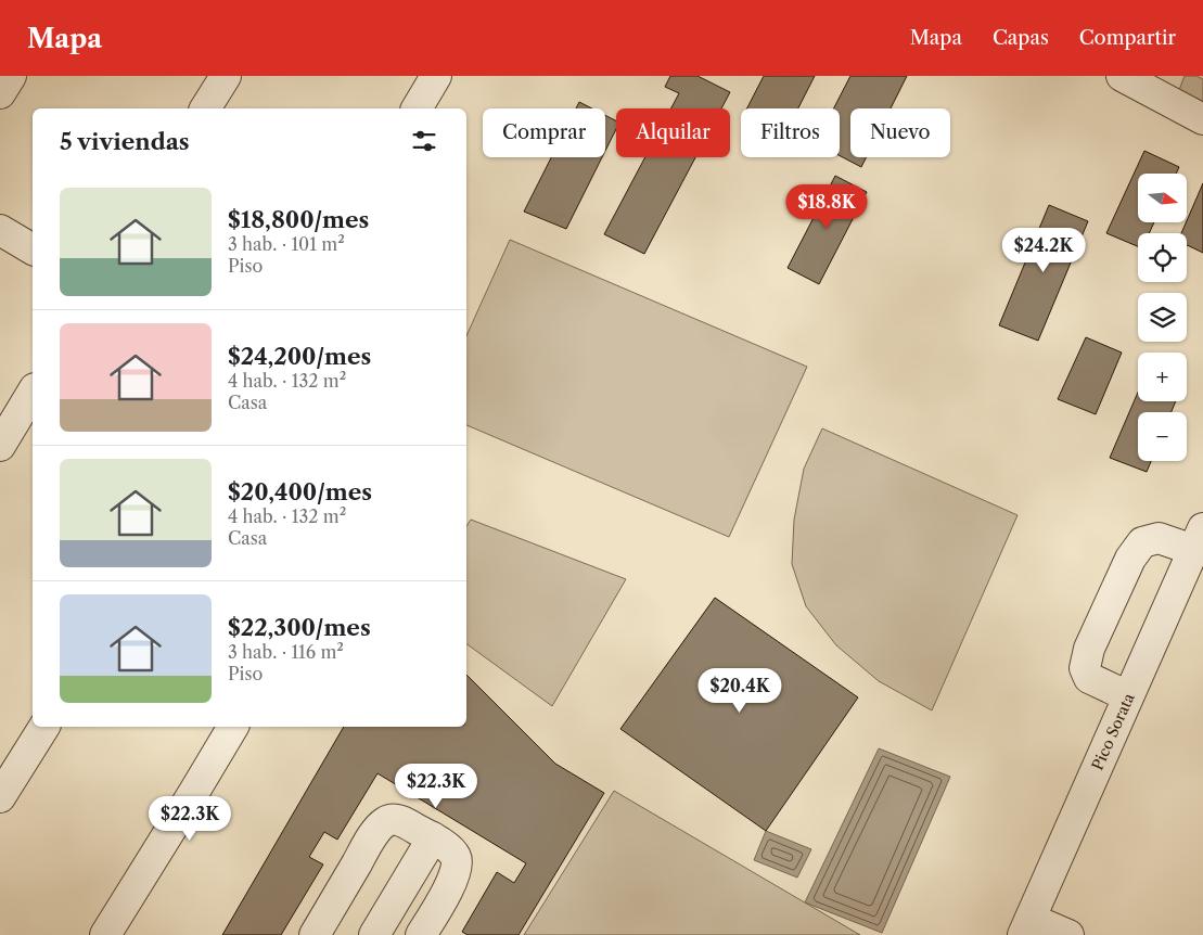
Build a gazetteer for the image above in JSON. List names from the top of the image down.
{
  "streets": {
    "street": ["Pico Sorata"]
  },
  "north": "right",
  "page": {
    "header": "Mapa",
    "nav": ["Mapa", "Capas", "Compartir"],
    "chip": [
      "Comprar",
      "Alquilar",
      "Filtros",
      "Nuevo"
    ],
    "heading": "5 viviendas",
    "map_buttons": ["+", "−"],
    "list": [
      {
        "name": "$18,800/mes",
        "note": "3 hab. · 101 m² · Piso"
      },
      {
        "name": "$24,200/mes",
        "note": "4 hab. · 132 m² · Casa"
      },
      {
        "name": "$20,400/mes",
        "note": "4 hab. · 132 m² · Casa"
      },
      {
        "name": "$22,300/mes",
        "note": "3 hab. · 116 m² · Piso"
      }
    ],
    "price": [
      "$18.8K",
      "$24.2K",
      "$20.4K",
      "$22.3K",
      "$22.3K"
    ]
  }
}
